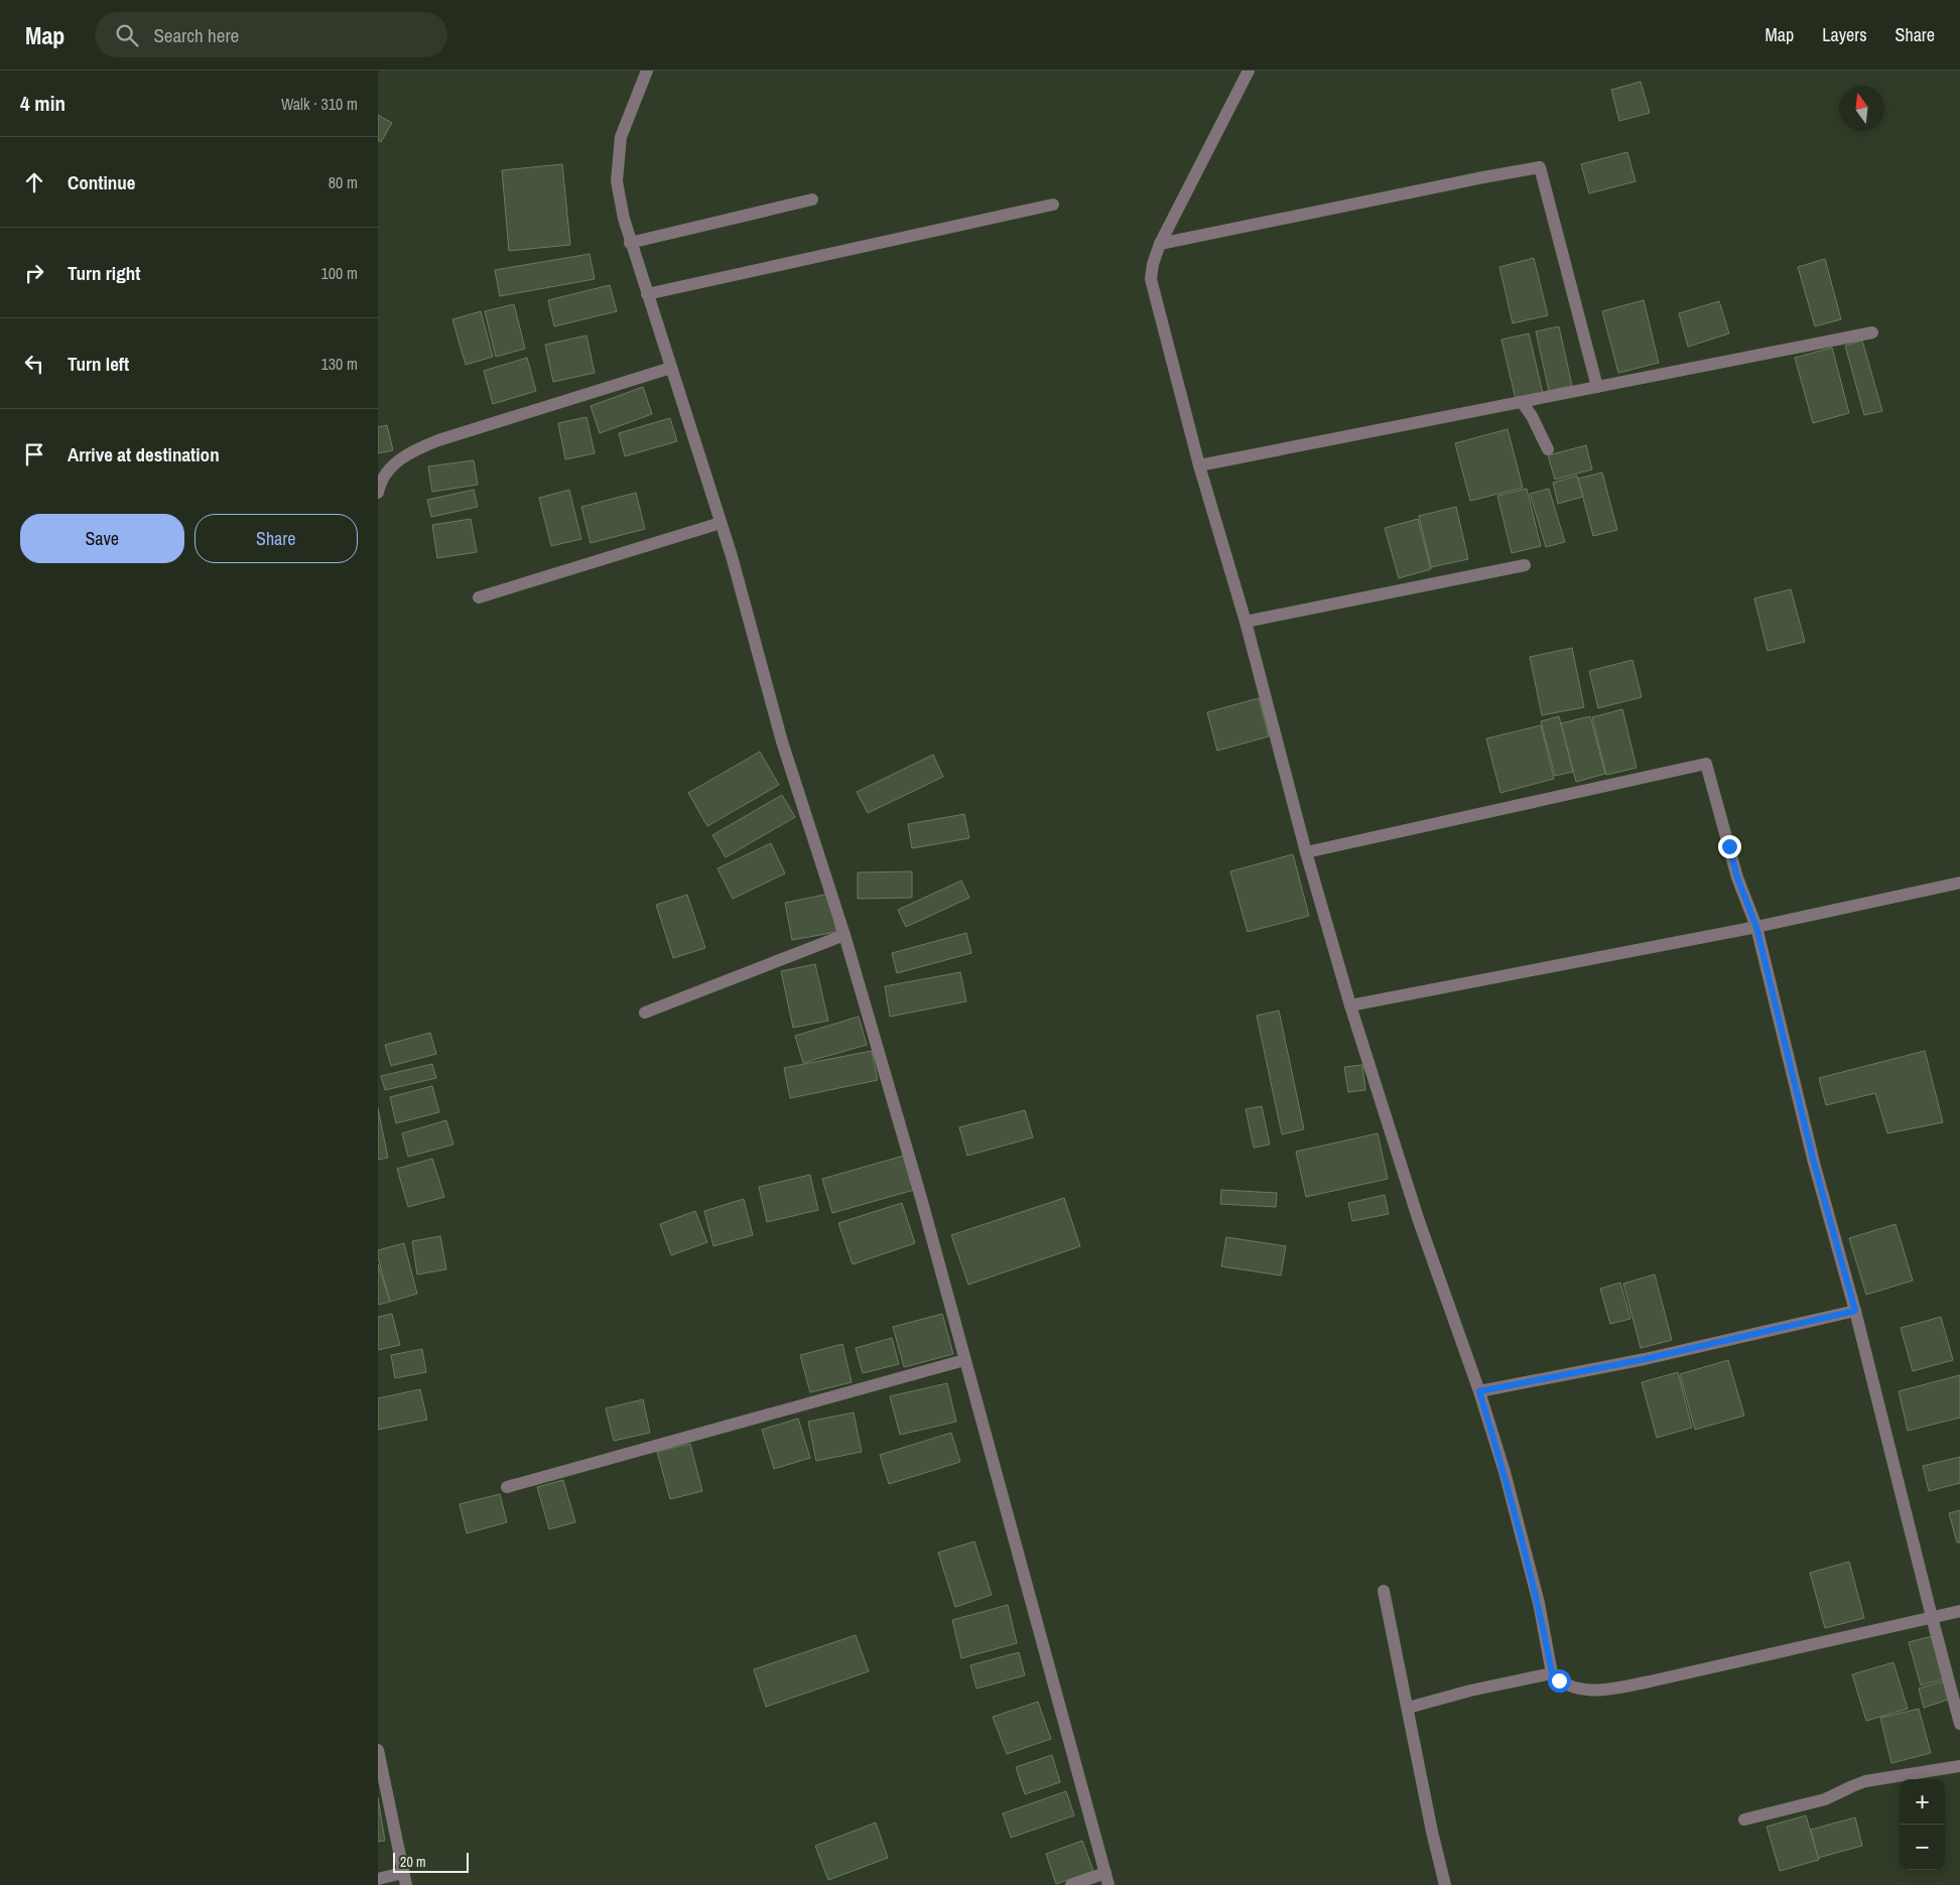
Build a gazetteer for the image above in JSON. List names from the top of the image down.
{
  "scale_bar": "20 m",
  "north": "top",
  "page": {
    "header": "Map",
    "search": "Search here",
    "nav": ["Map", "Layers", "Share"],
    "heading": ["4 min", "Walk · 310 m"],
    "list": [
      ["Continue", "80 m"],
      ["Turn right", "100 m"],
      ["Turn left", "130 m"],
      "Arrive at destination"
    ],
    "buttons": ["Save", "Share"],
    "map_buttons": ["+", "−"],
    "scale": "20 m"
  }
}
